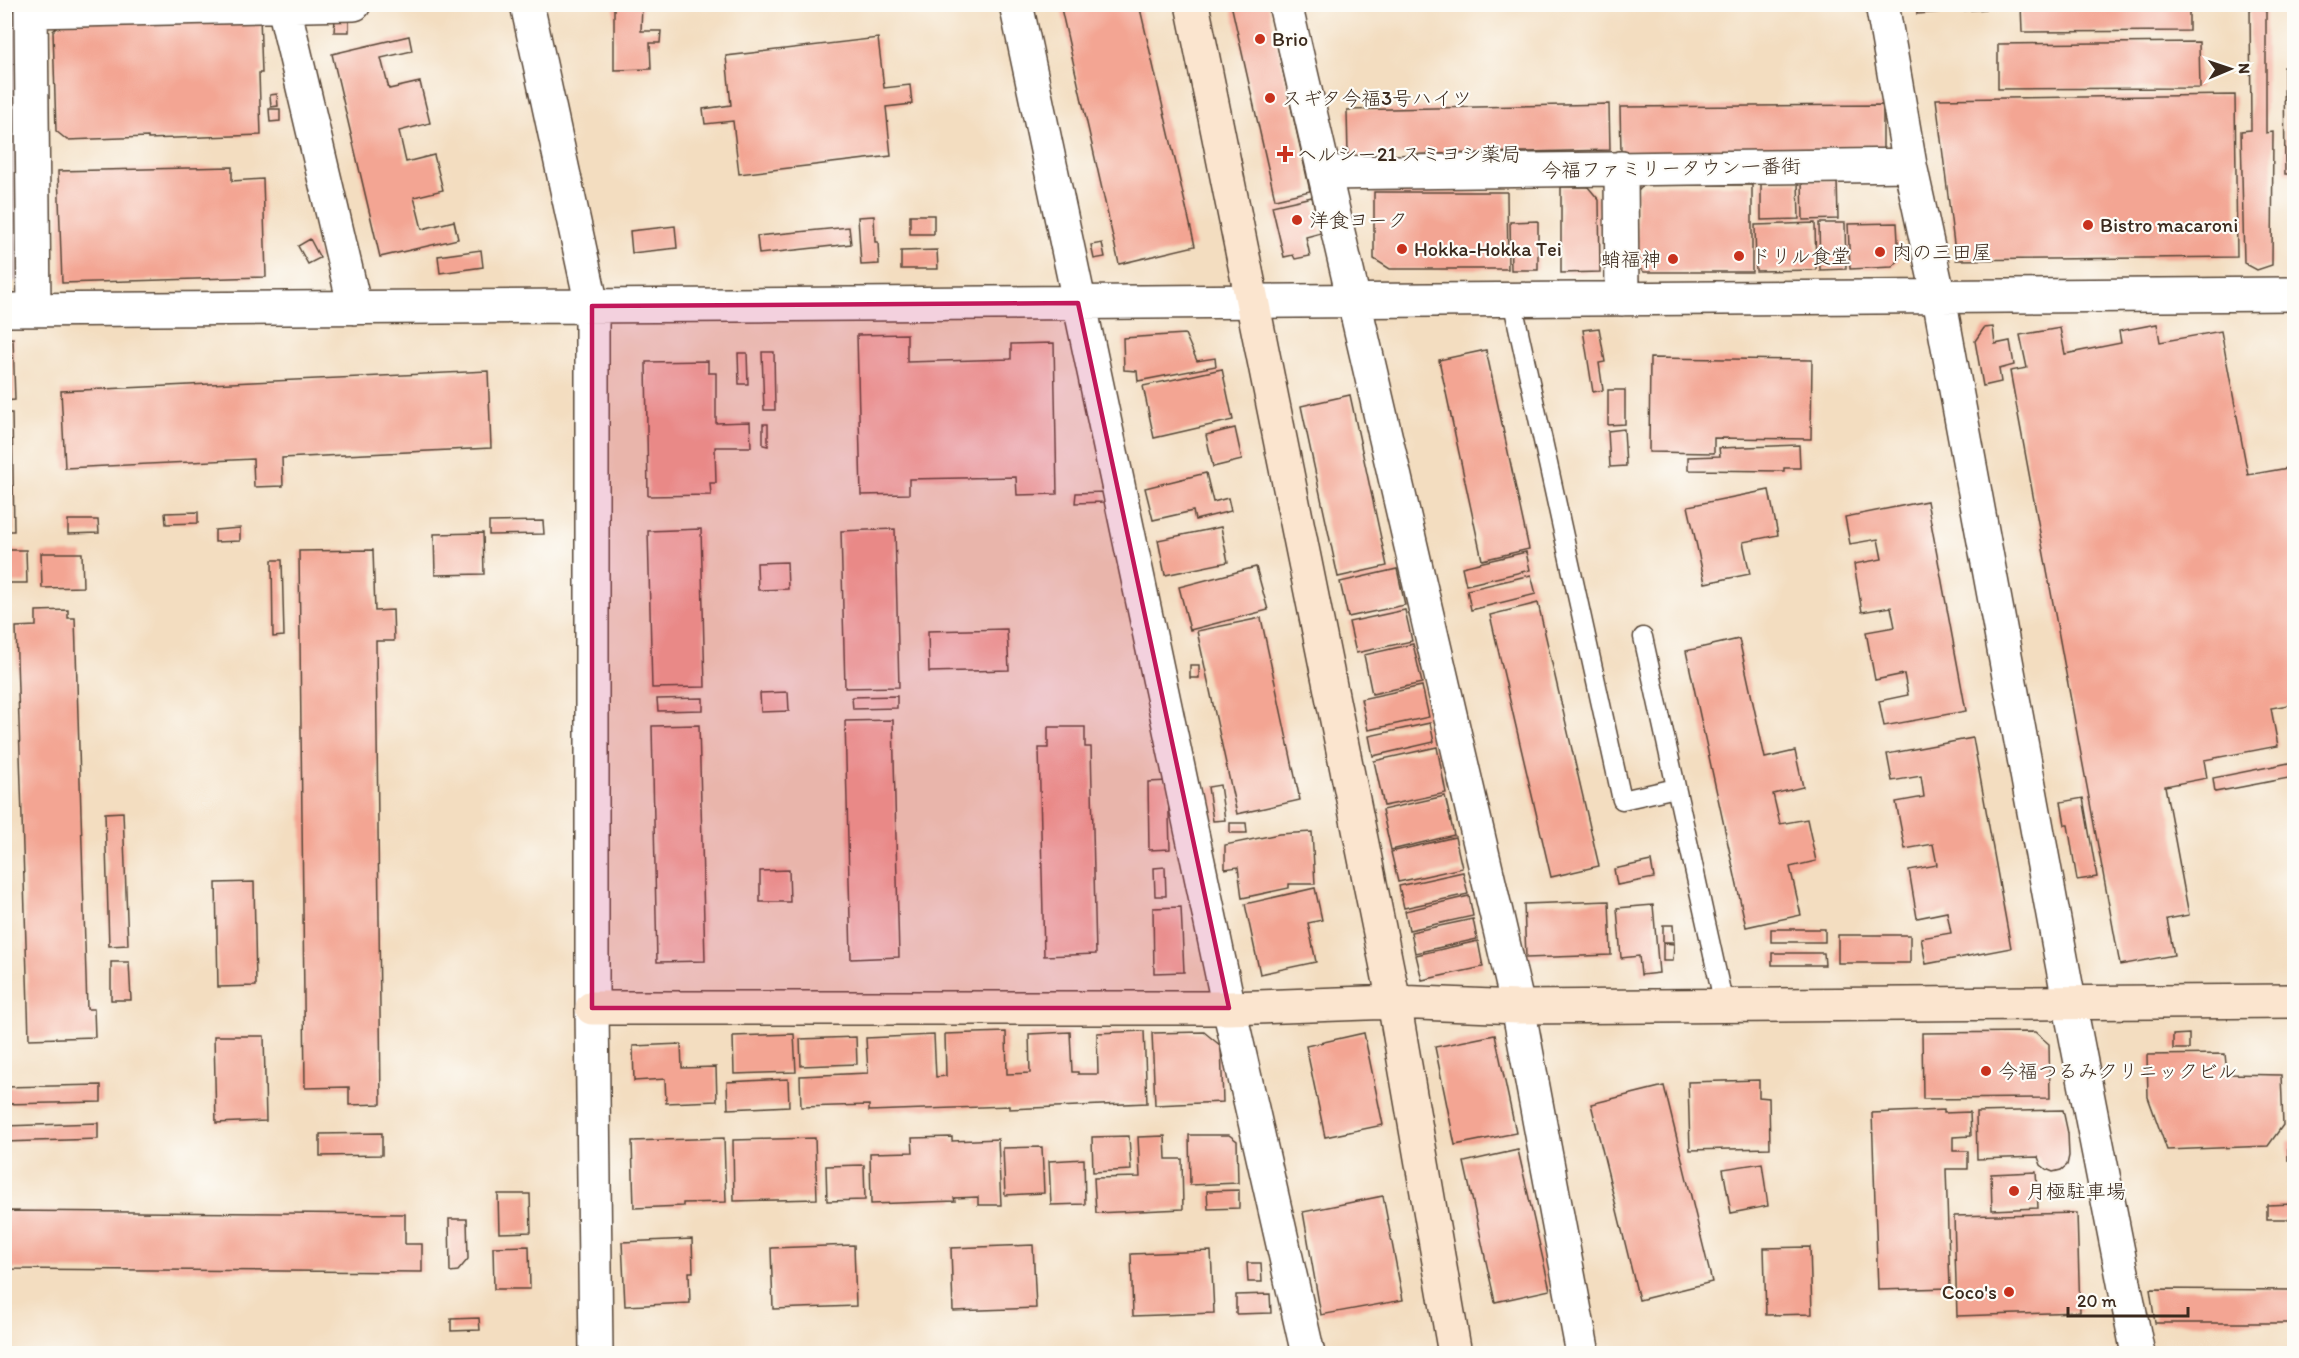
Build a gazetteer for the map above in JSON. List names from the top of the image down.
{
  "streets": {
    "street": ["今福ファミリータウン一番街"]
  },
  "places": {
    "other": [
      "Brio",
      "スギタ今福3号ハイツ",
      "洋食ヨーク",
      "Bistro macaroni",
      "Hokka-Hokka Tei",
      "肉の三田屋",
      "ドリル食堂",
      "蛸福神",
      "今福つるみクリニックビル",
      "月極駐車場",
      "Coco's"
    ],
    "health": ["ヘルシー21 スミヨシ薬局"]
  },
  "scale_bar": "20 m",
  "north": "right"
}
